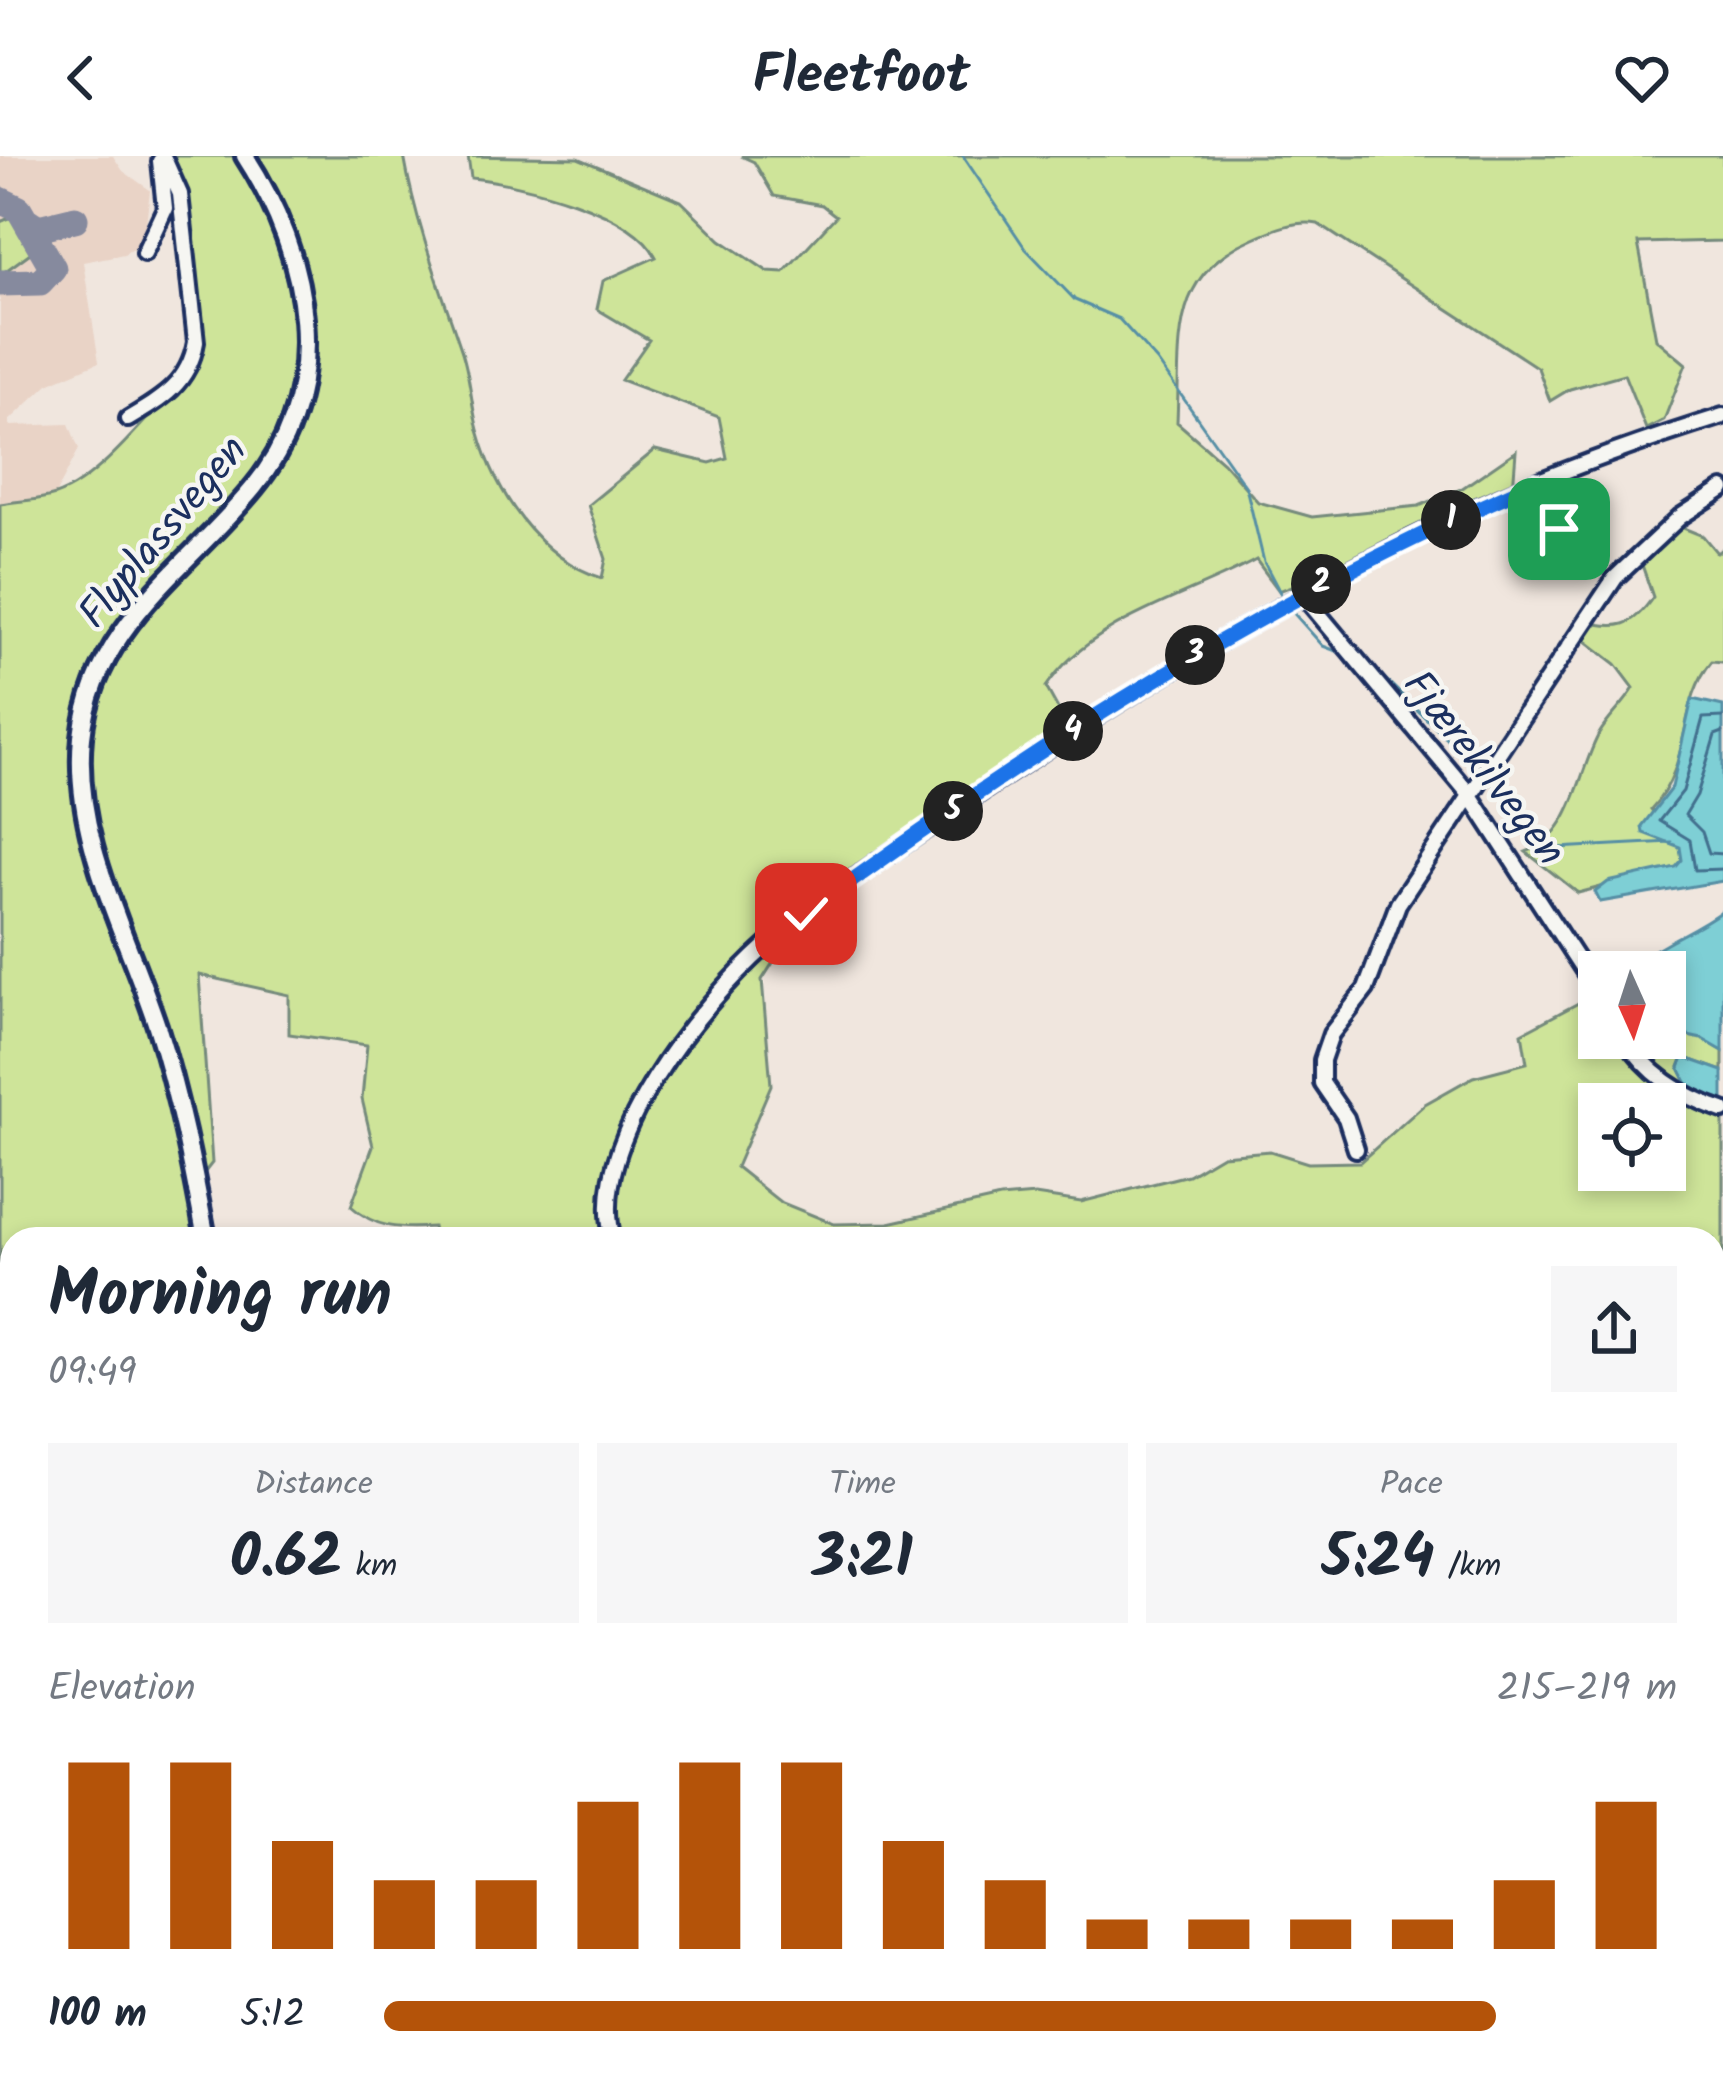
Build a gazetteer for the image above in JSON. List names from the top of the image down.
{
  "streets": {
    "main road": ["Flyplassvegen"],
    "street": ["Fjærekilvegen"]
  },
  "north": "bottom",
  "page": {
    "header": "Fleetfoot",
    "pins": [
      "1",
      "2",
      "3",
      "4",
      "5"
    ],
    "heading": ["Morning run", "09:49"],
    "stats": [
      ["Distance", "0.62 km"],
      ["Time", "3:21"],
      ["Pace", "5:24 /km"]
    ],
    "chart": ["Elevation", "215–219 m"],
    "list": [
      {
        "name": "100 m",
        "note": "5:12"
      }
    ]
  }
}
